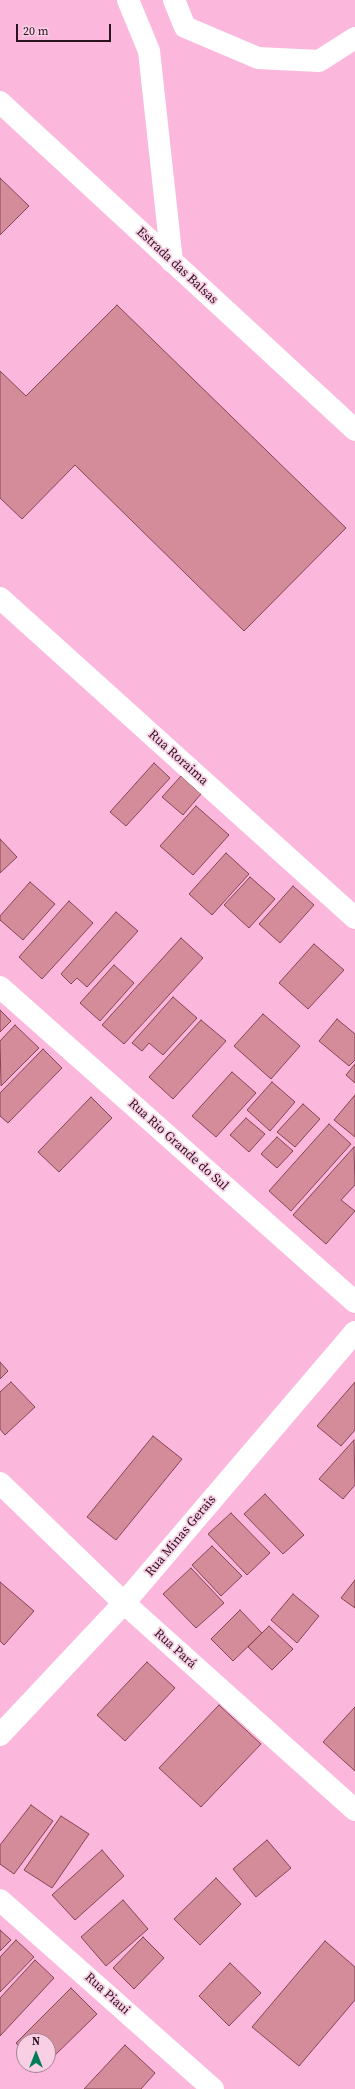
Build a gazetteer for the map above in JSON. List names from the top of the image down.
{
  "streets": {
    "street": [
      "Estrada das Balsas",
      "Rua Roraima",
      "Rua Rio Grande do Sul",
      "Rua Minas Gerais",
      "Rua Pará",
      "Rua Piaui"
    ]
  },
  "crossings": [
    ["Rua Minas Gerais", "Rua Pará"]
  ],
  "scale_bar": "20 m",
  "north": "top"
}
